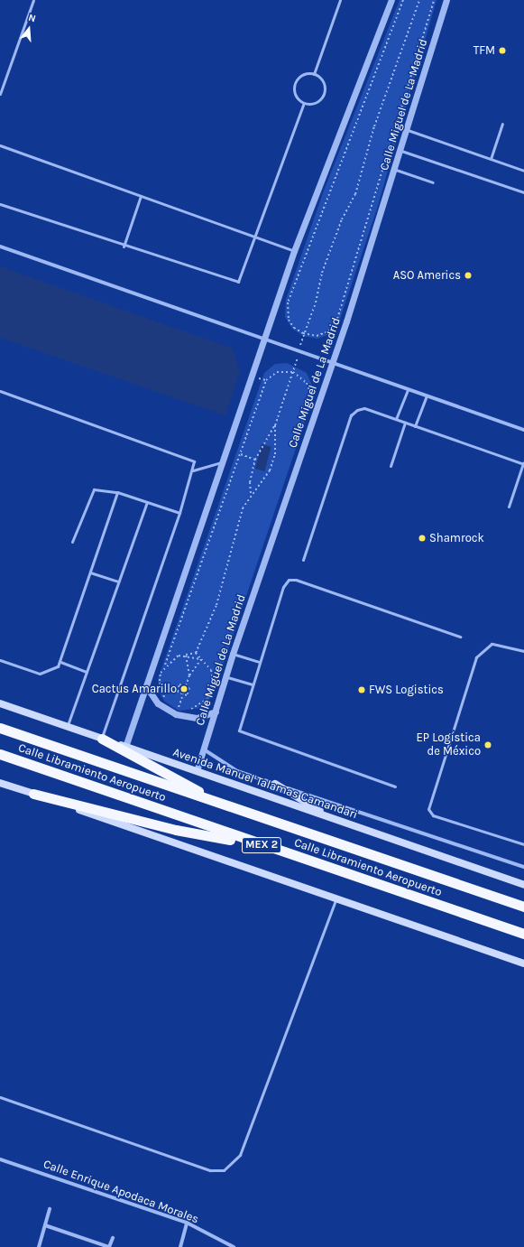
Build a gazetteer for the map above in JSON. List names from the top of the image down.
{
  "streets": {
    "highway": ["Calle Libramiento Aeropuerto", "MEX 2"],
    "main road": ["Avenida Manuel Talamas Camandari"],
    "street": ["Calle Miguel de La Madrid", "Calle Enrique Apodaca Morales"]
  },
  "crossings": [
    ["Calle Miguel de La Madrid", "Avenida Manuel Talamas Camandari"]
  ],
  "places": [
    "TFM",
    "ASO Americs",
    "Shamrock",
    "Cactus Amarillo",
    "FWS Logistics",
    "EP Logística de México"
  ],
  "north": "top"
}
